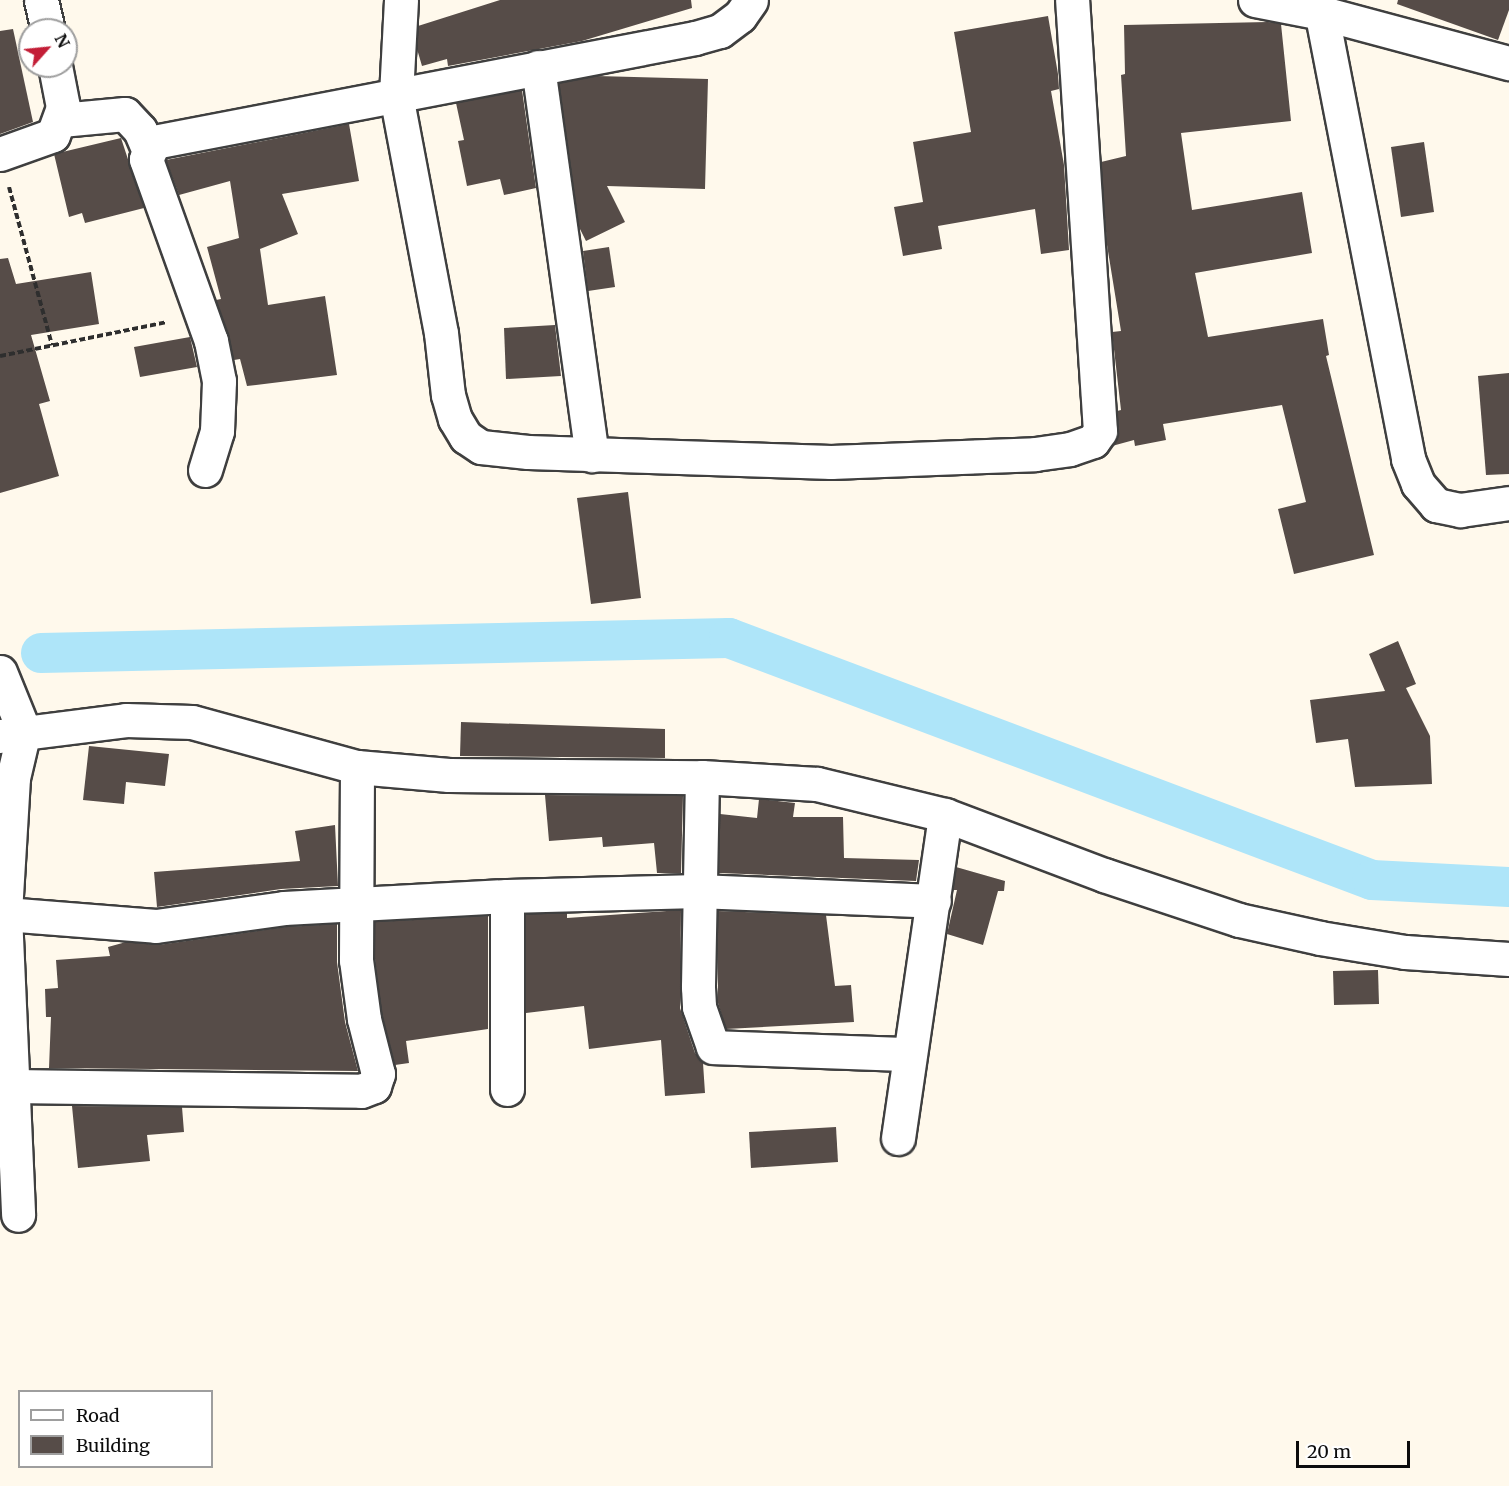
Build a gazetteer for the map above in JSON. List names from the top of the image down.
{
  "legend": ["Road", "Building"],
  "scale_bar": "20 m",
  "north": "top right"
}
